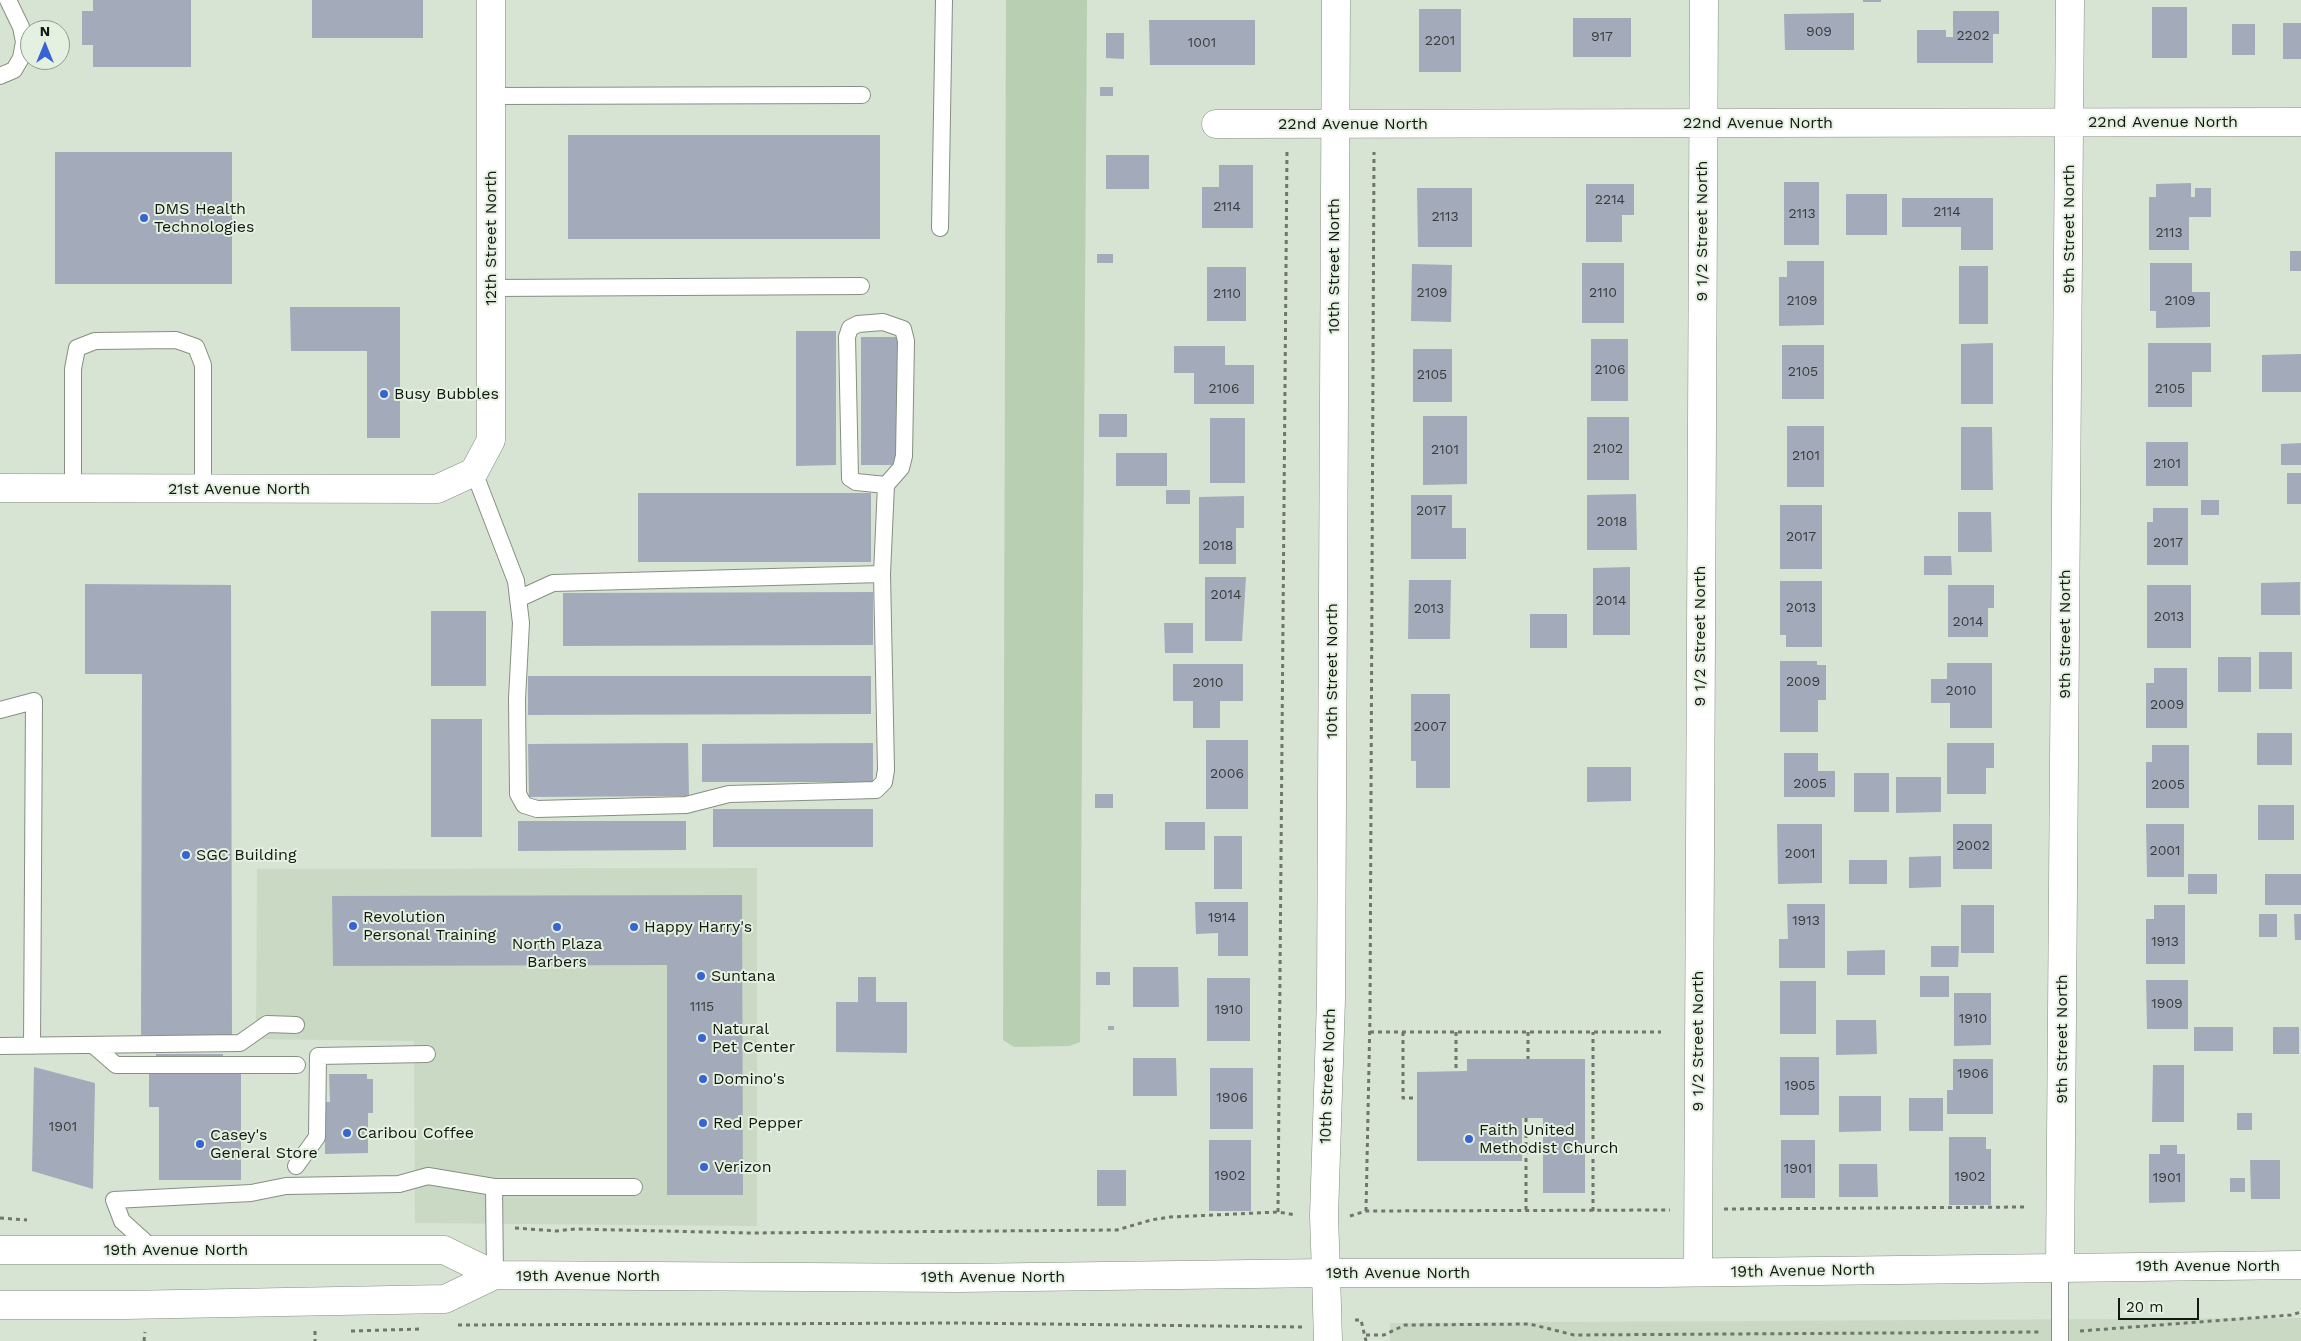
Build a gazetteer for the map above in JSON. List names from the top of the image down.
{
  "streets": {
    "street": [
      "22nd Avenue North",
      "9th Street North",
      "9 1/2 Street North",
      "12th Street North",
      "10th Street North",
      "21st Avenue North",
      "19th Avenue North"
    ]
  },
  "crossings": [
    ["22nd Avenue North", "9th Street North"],
    ["22nd Avenue North", "9 1/2 Street North"],
    ["22nd Avenue North", "10th Street North"],
    ["9th Street North", "19th Avenue North"],
    ["9 1/2 Street North", "19th Avenue North"],
    ["12th Street North", "21st Avenue North"],
    ["10th Street North", "19th Avenue North"]
  ],
  "places": [
    "DMS Health Technologies",
    "Busy Bubbles",
    "SGC Building",
    "Revolution Personal Training",
    "North Plaza Barbers",
    "Happy Harry's",
    "Suntana",
    "Natural Pet Center",
    "Domino's",
    "Red Pepper",
    "Caribou Coffee",
    "Faith United Methodist Church",
    "Casey's General Store",
    "Verizon"
  ],
  "house_numbers": [
    "909",
    "2202",
    "917",
    "2201",
    "1001",
    "2214",
    "2114",
    "2114",
    "2113",
    "2113",
    "2113",
    "2109",
    "2110",
    "2110",
    "2109",
    "2109",
    "2106",
    "2105",
    "2105",
    "2106",
    "2105",
    "2102",
    "2101",
    "2101",
    "2101",
    "2017",
    "2018",
    "2017",
    "2017",
    "2018",
    "2014",
    "2014",
    "2013",
    "2013",
    "2013",
    "2014",
    "2009",
    "2010",
    "2010",
    "2009",
    "2007",
    "2006",
    "2005",
    "2005",
    "2002",
    "2001",
    "2001",
    "1914",
    "1913",
    "1913",
    "1909",
    "1115",
    "1910",
    "1910",
    "1906",
    "1905",
    "1906",
    "1901",
    "1901",
    "1902",
    "1902",
    "1901"
  ],
  "scale_bar": "20 m",
  "north": "top"
}
